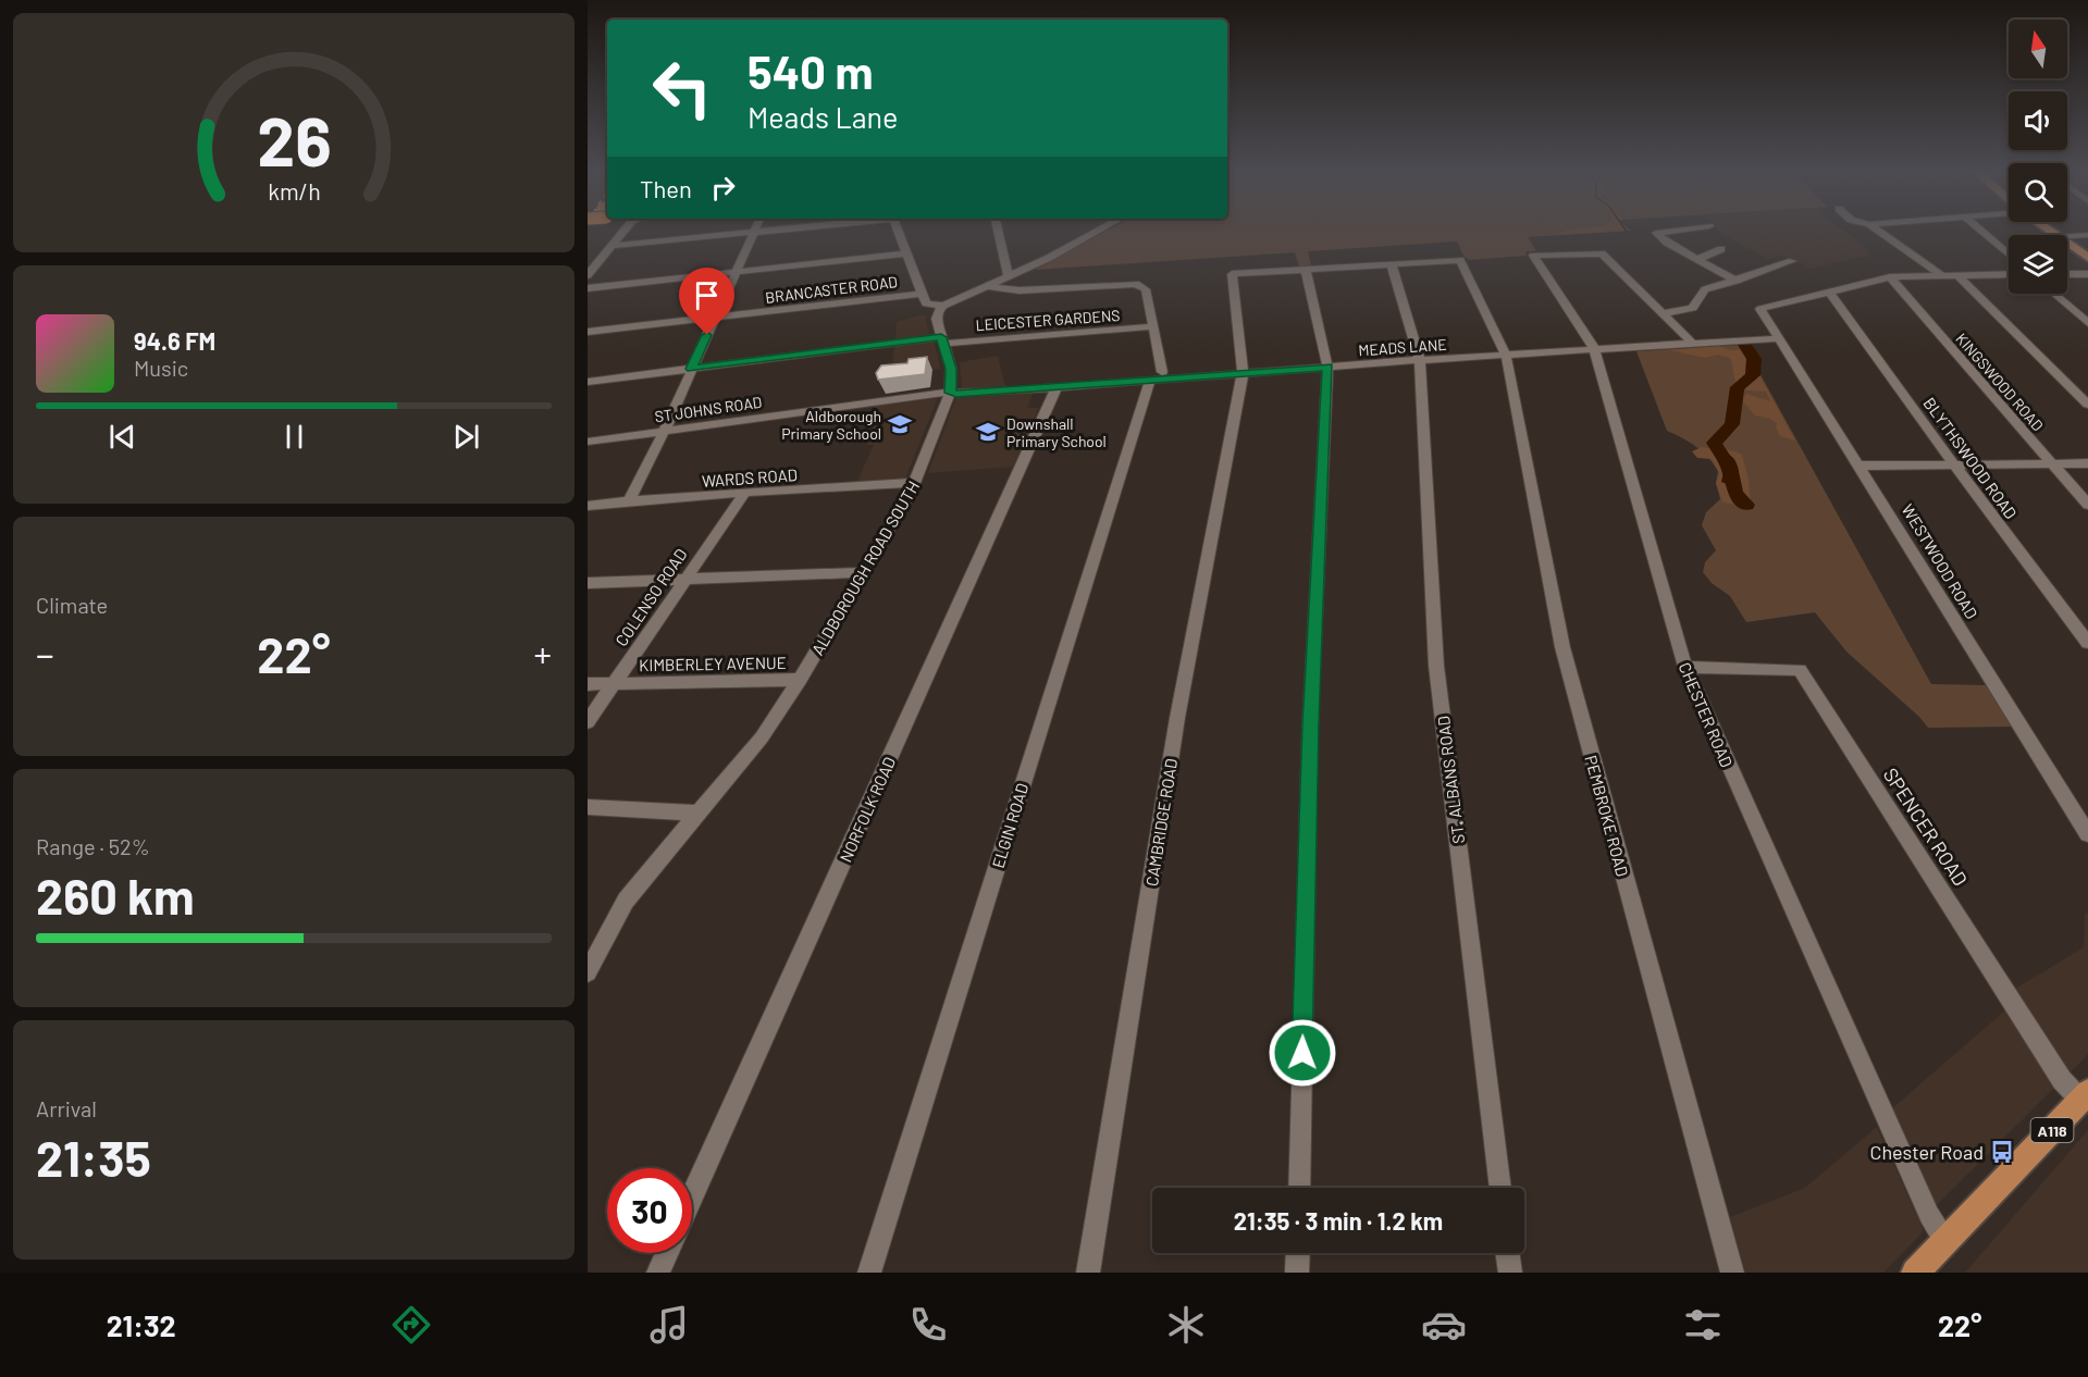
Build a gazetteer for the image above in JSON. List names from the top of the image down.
{
  "streets": {
    "main road": ["A118"],
    "street": [
      "BRANCASTER ROAD",
      "LEICESTER GARDENS",
      "MEADS LANE",
      "KINGSWOOD ROAD",
      "ST JOHNS ROAD",
      "BLYTHSWOOD ROAD",
      "WARDS ROAD",
      "WESTWOOD ROAD",
      "ALDBOROUGH ROAD SOUTH",
      "COLENSO ROAD",
      "KIMBERLEY AVENUE",
      "CHESTER ROAD",
      "ST. ALBANS ROAD",
      "NORFOLK ROAD",
      "PEMBROKE ROAD",
      "CAMBRIDGE ROAD",
      "ELGIN ROAD",
      "SPENCER ROAD"
    ]
  },
  "crossings": [
    ["LEICESTER GARDENS", "ALDBOROUGH ROAD SOUTH"],
    ["MEADS LANE", "ST JOHNS ROAD"],
    ["MEADS LANE", "WESTWOOD ROAD"],
    ["MEADS LANE", "ALDBOROUGH ROAD SOUTH"],
    ["MEADS LANE", "CHESTER ROAD"],
    ["MEADS LANE", "ST. ALBANS ROAD"],
    ["MEADS LANE", "NORFOLK ROAD"],
    ["MEADS LANE", "PEMBROKE ROAD"],
    ["MEADS LANE", "CAMBRIDGE ROAD"],
    ["MEADS LANE", "ELGIN ROAD"],
    ["ST JOHNS ROAD", "ALDBOROUGH ROAD SOUTH"],
    ["BLYTHSWOOD ROAD", "WESTWOOD ROAD"],
    ["WARDS ROAD", "ALDBOROUGH ROAD SOUTH"],
    ["WARDS ROAD", "COLENSO ROAD"],
    ["ALDBOROUGH ROAD SOUTH", "KIMBERLEY AVENUE"],
    ["COLENSO ROAD", "KIMBERLEY AVENUE"],
    ["CHESTER ROAD", "SPENCER ROAD"],
    ["CHESTER ROAD", "A118"],
    ["ST. ALBANS ROAD", "PEMBROKE ROAD"],
    ["SPENCER ROAD", "A118"]
  ],
  "places": {
    "school or university": ["Aldborough Primary School", "Downshall Primary School"],
    "bus stop": ["Chester Road"]
  },
  "north": "top",
  "page": {
    "turn": ["540 m", "Meads Lane"],
    "then": "Then",
    "song": ["94.6 FM", "Music"],
    "tile": [
      "Climate",
      ["Range · 52%", "260 km"],
      ["Arrival", "21:35"]
    ],
    "heat": ["−", "22°", "+"],
    "limit": "30",
    "trip": "21:35 · 3 min · 1.2 km",
    "tabs": ["21:32", "22°"],
    "gauge": ["26", "km/h"]
  }
}
